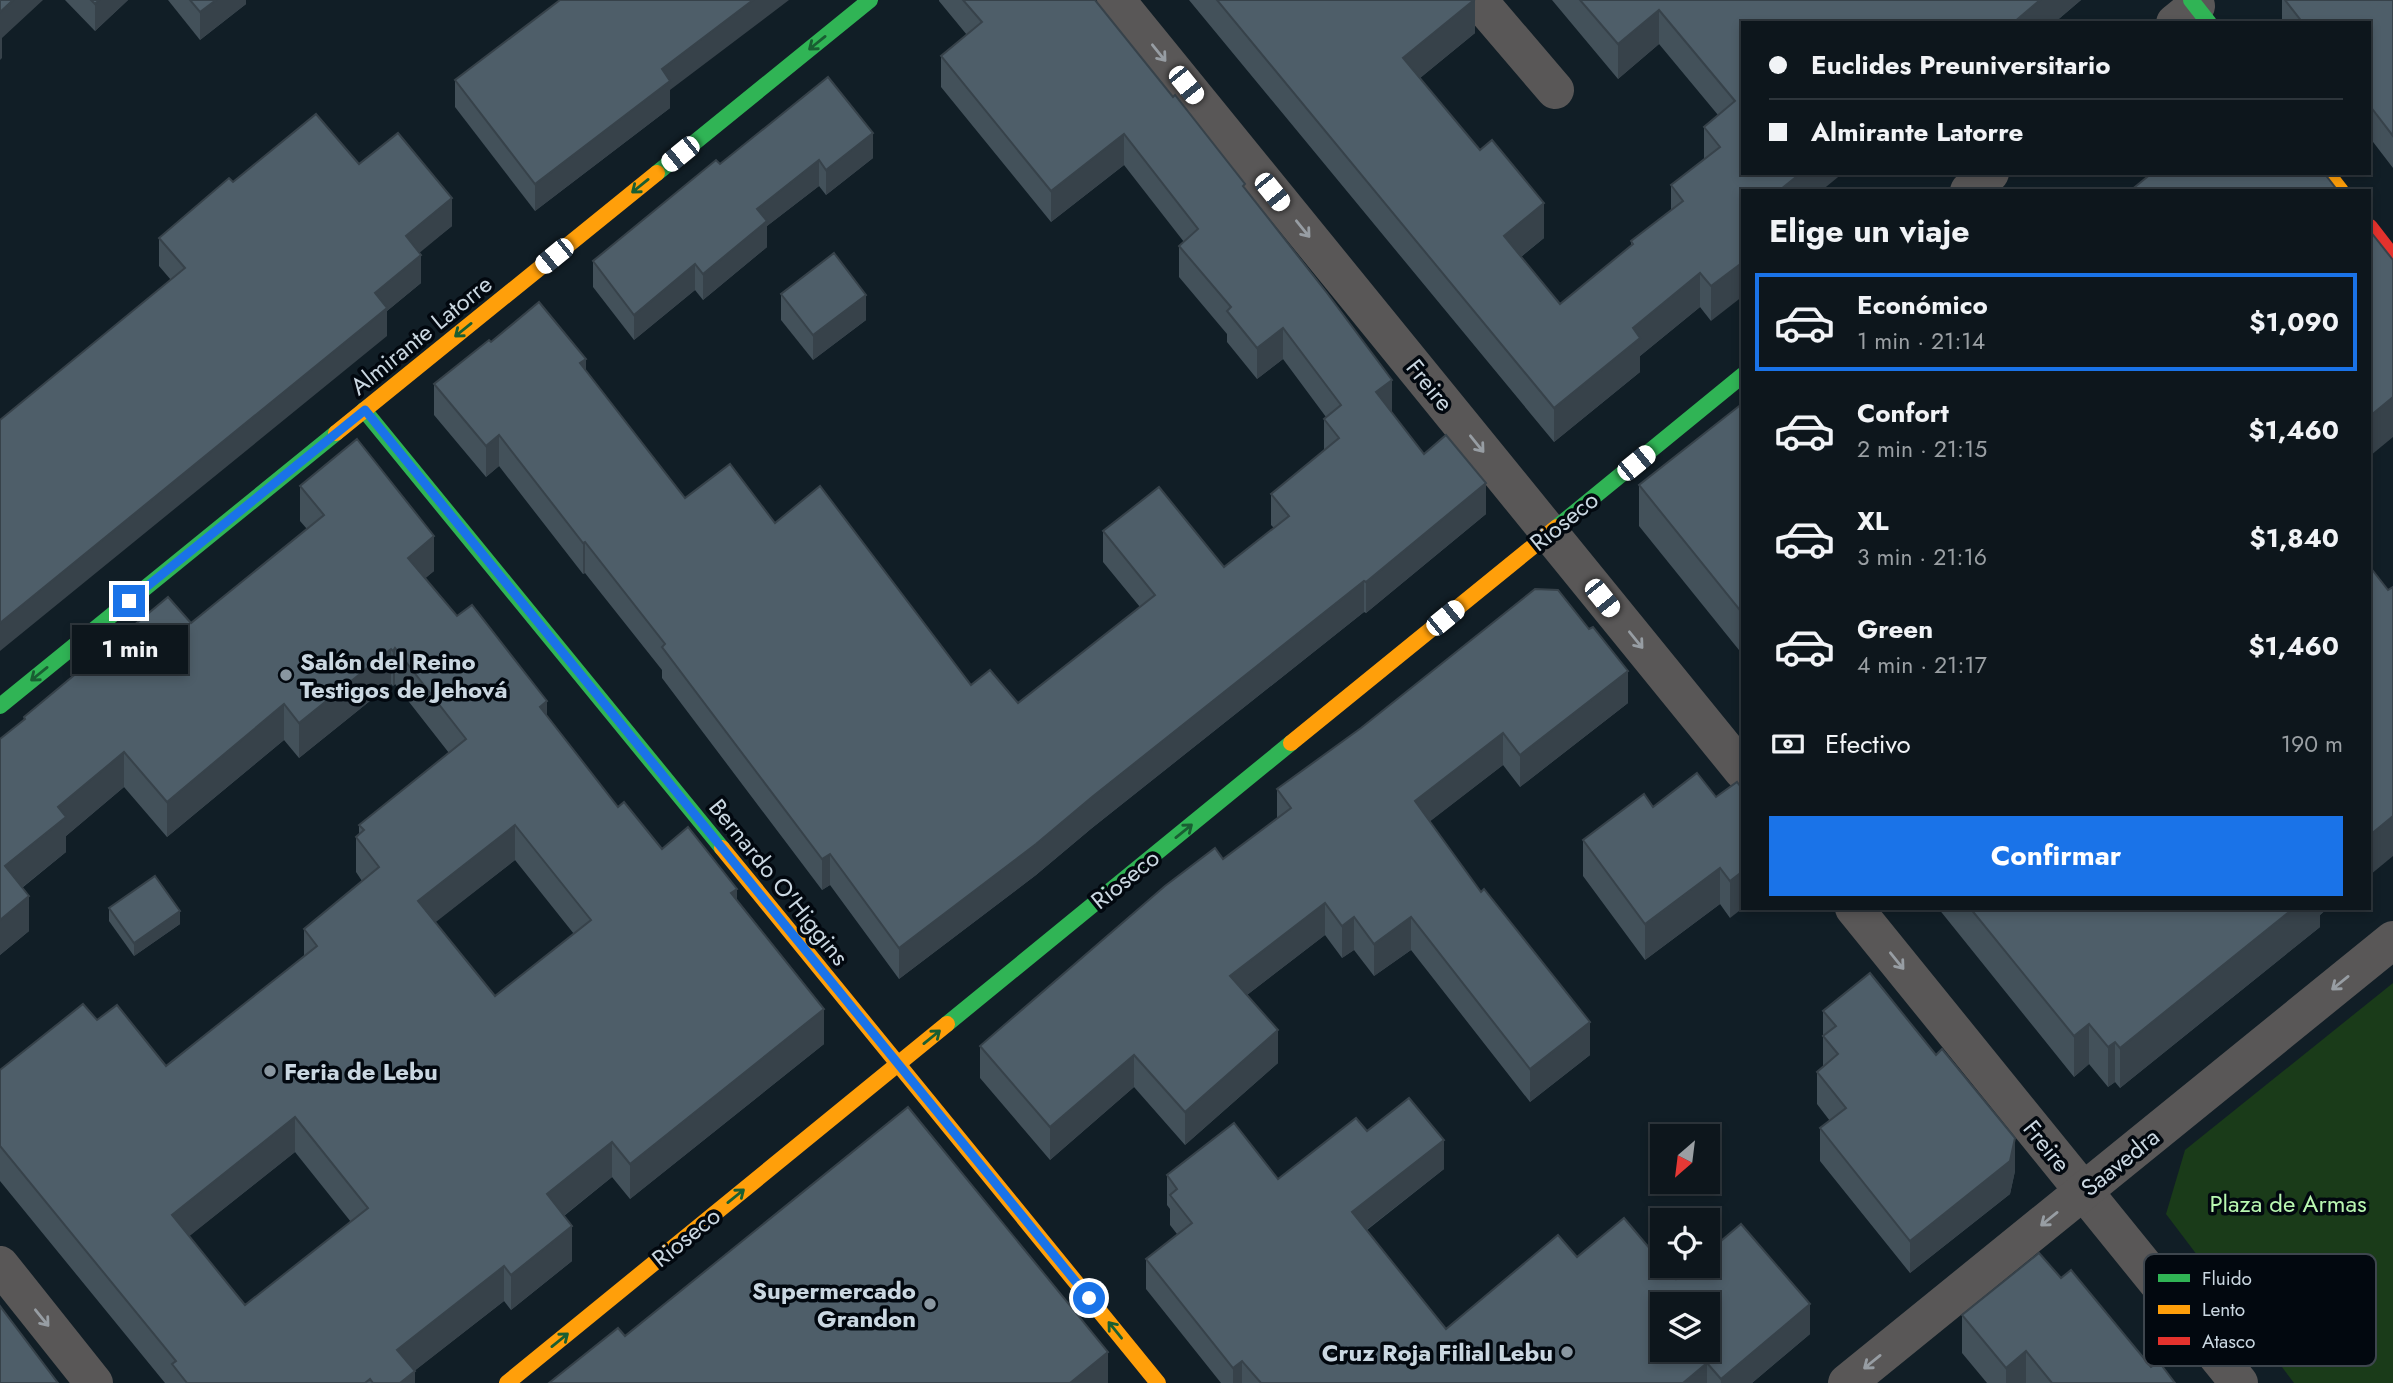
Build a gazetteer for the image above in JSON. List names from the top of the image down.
{
  "streets": {
    "street": [
      "Almirante Latorre",
      "Freire",
      "Rioseco",
      "Bernardo O'Higgins",
      "Saavedra"
    ]
  },
  "crossings": [
    ["Almirante Latorre", "Bernardo O'Higgins"],
    ["Freire", "Rioseco"],
    ["Freire", "Saavedra"],
    ["Rioseco", "Bernardo O'Higgins"]
  ],
  "one_way": [
    "Almirante Latorre",
    "Freire",
    "Rioseco",
    "Saavedra"
  ],
  "parks": ["Plaza de Armas"],
  "places": [
    "Salón del Reino Testigos de Jehová",
    "Feria de Lebu",
    "Supermercado Grandon",
    "Cruz Roja Filial Lebu"
  ],
  "legend": ["Fluido", "Lento", "Atasco"],
  "north": "bottom left",
  "page": {
    "banner": ["Euclides Preuniversitario", "Almirante Latorre"],
    "heading": "Elige un viaje",
    "list": [
      {
        "name": "Económico",
        "note": "1 min · 21:14",
        "value": "$1,090"
      },
      {
        "name": "Confort",
        "note": "2 min · 21:15",
        "value": "$1,460"
      },
      {
        "name": "XL",
        "note": "3 min · 21:16",
        "value": "$1,840"
      },
      {
        "name": "Green",
        "note": "4 min · 21:17",
        "value": "$1,460"
      }
    ],
    "bubble": "1 min",
    "pay": ["Efectivo", "190 m"],
    "buttons": "Confirmar"
  }
}
